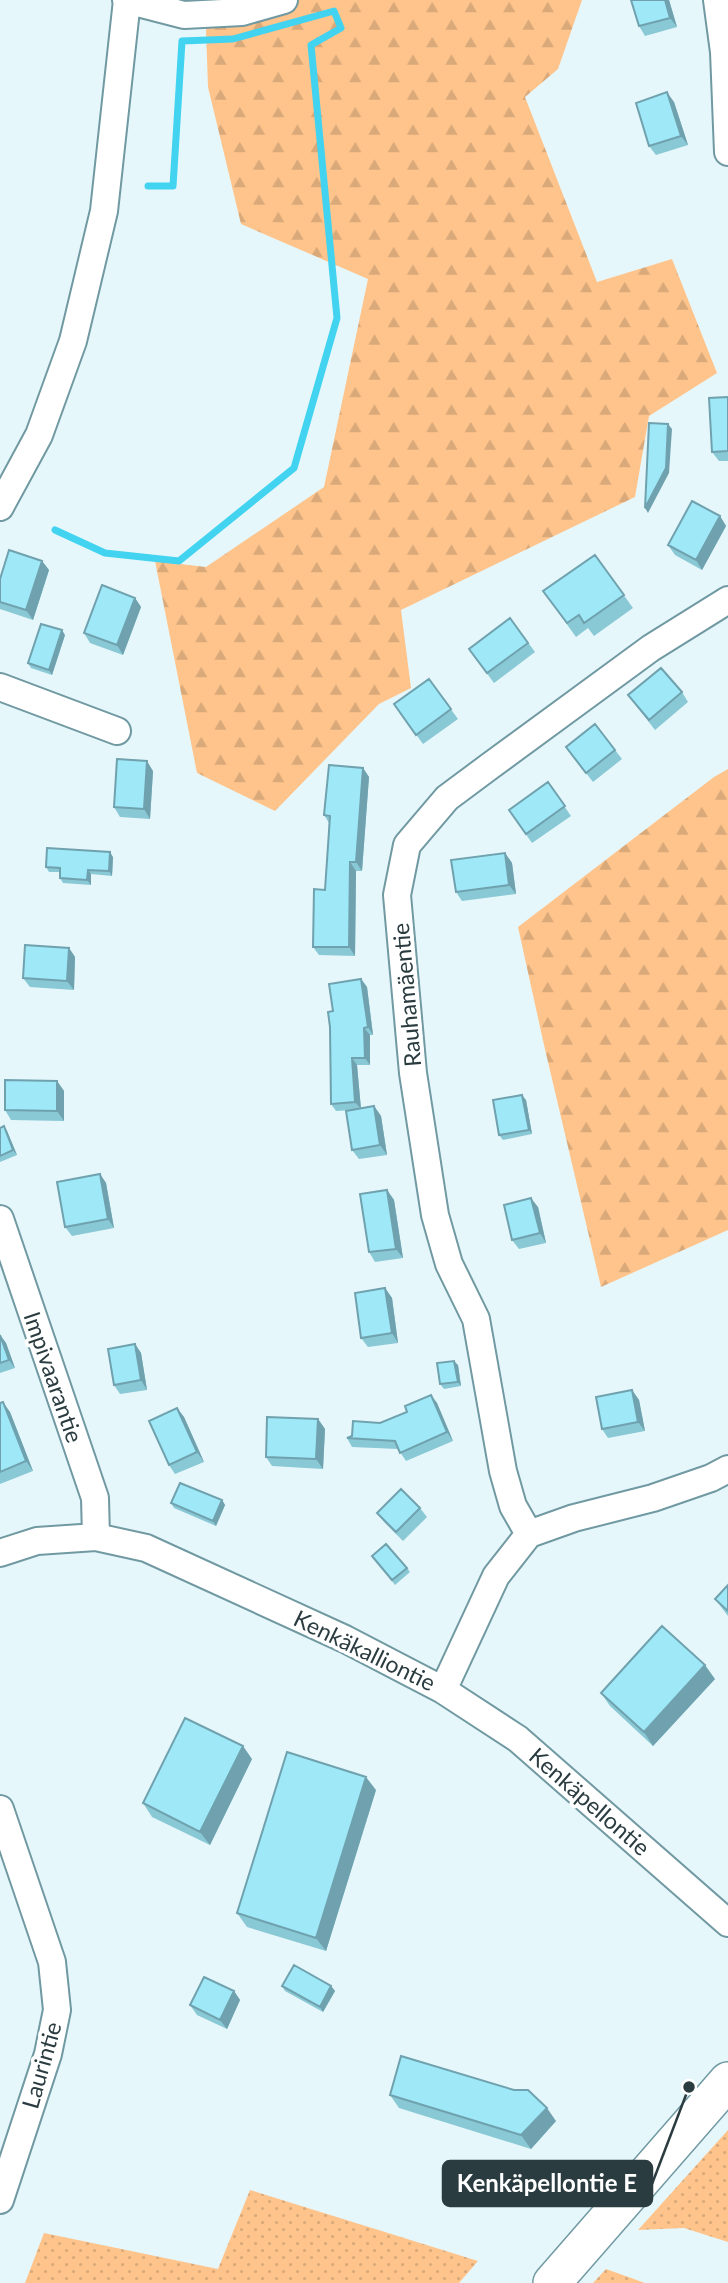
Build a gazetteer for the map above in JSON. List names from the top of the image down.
{
  "streets": {
    "street": [
      "Rauhamäentie",
      "Impivaarantie",
      "Kenkäkalliontie",
      "Kenkäpellontie",
      "Laurintie"
    ]
  },
  "crossings": [
    ["Rauhamäentie", "Kenkäkalliontie"],
    ["Impivaarantie", "Kenkäkalliontie"],
    ["Kenkäkalliontie", "Kenkäpellontie"]
  ],
  "places": ["Kenkäpellontie E"]
}
